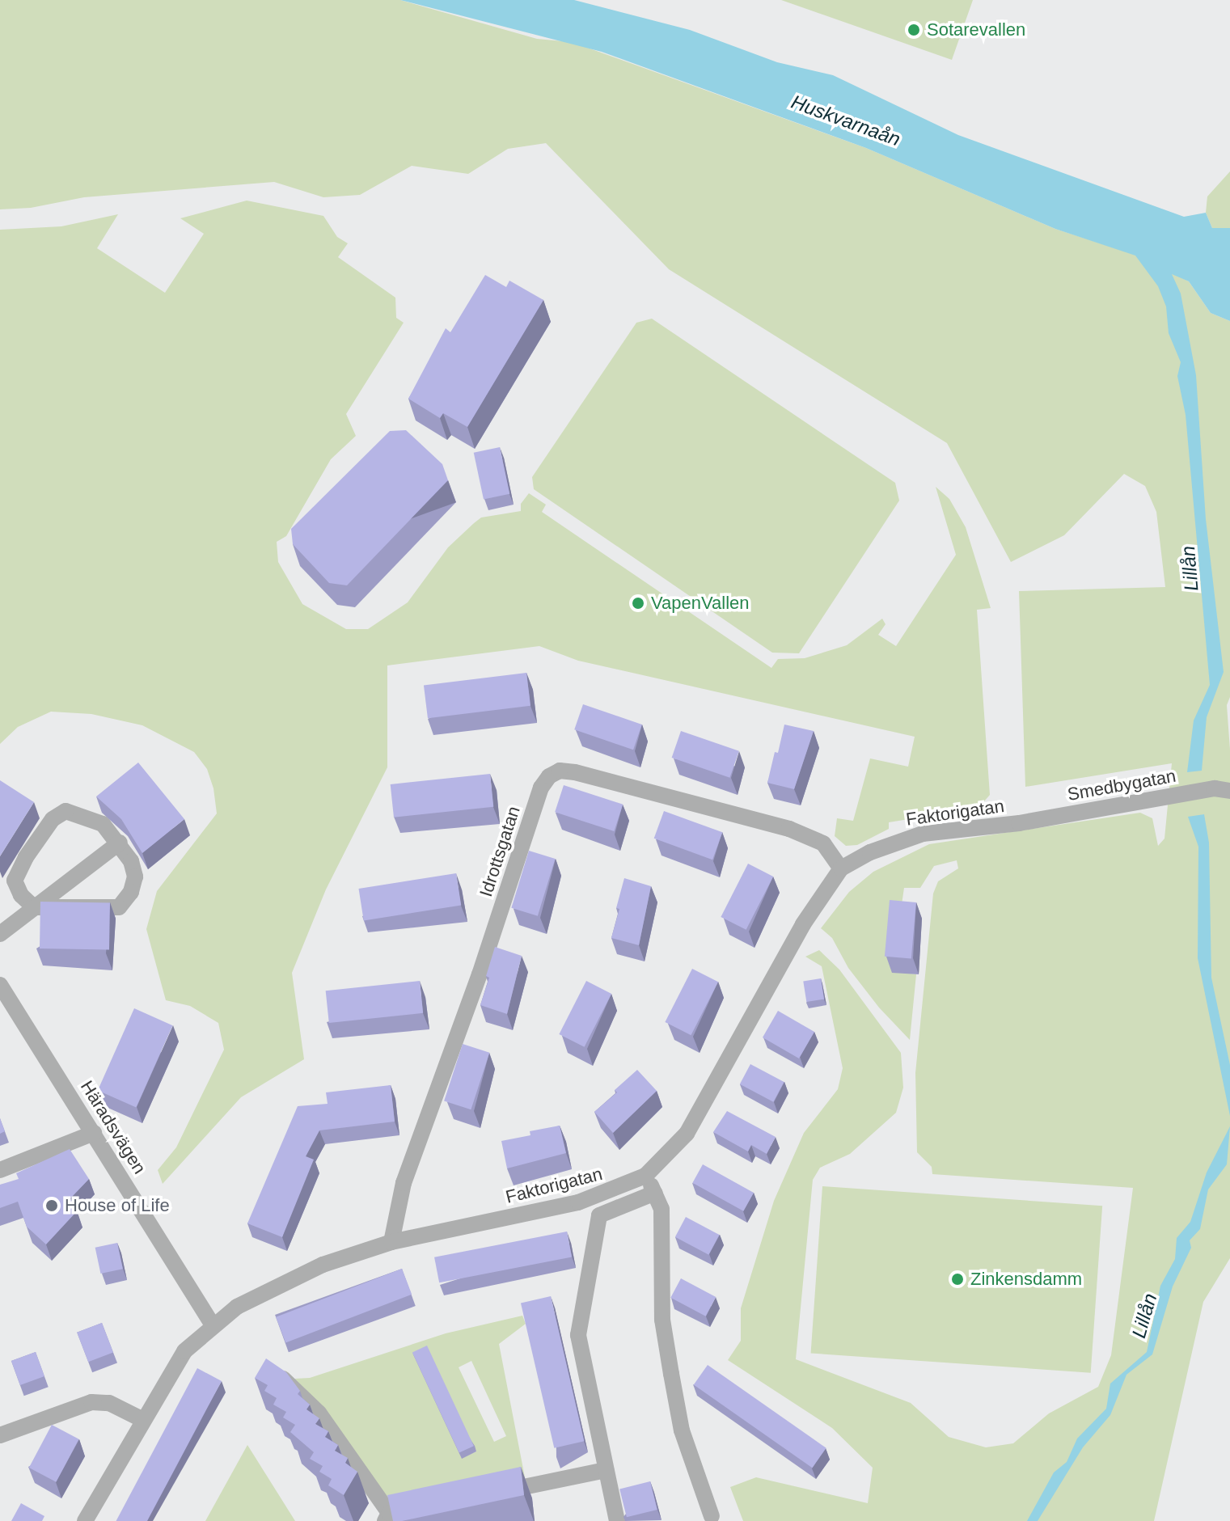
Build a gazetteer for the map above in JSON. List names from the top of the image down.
{
  "streets": {
    "street": [
      "Smedbygatan",
      "Faktorigatan",
      "Idrottsgatan",
      "Häradsvägen"
    ]
  },
  "crossings": [
    ["Smedbygatan", "Faktorigatan"],
    ["Faktorigatan", "Idrottsgatan"],
    ["Faktorigatan", "Häradsvägen"]
  ],
  "water": ["Huskvarnaån", "Lillån"],
  "places": [
    "Sotarevallen",
    "VapenVallen",
    "House of Life",
    "Zinkensdamm"
  ]
}
